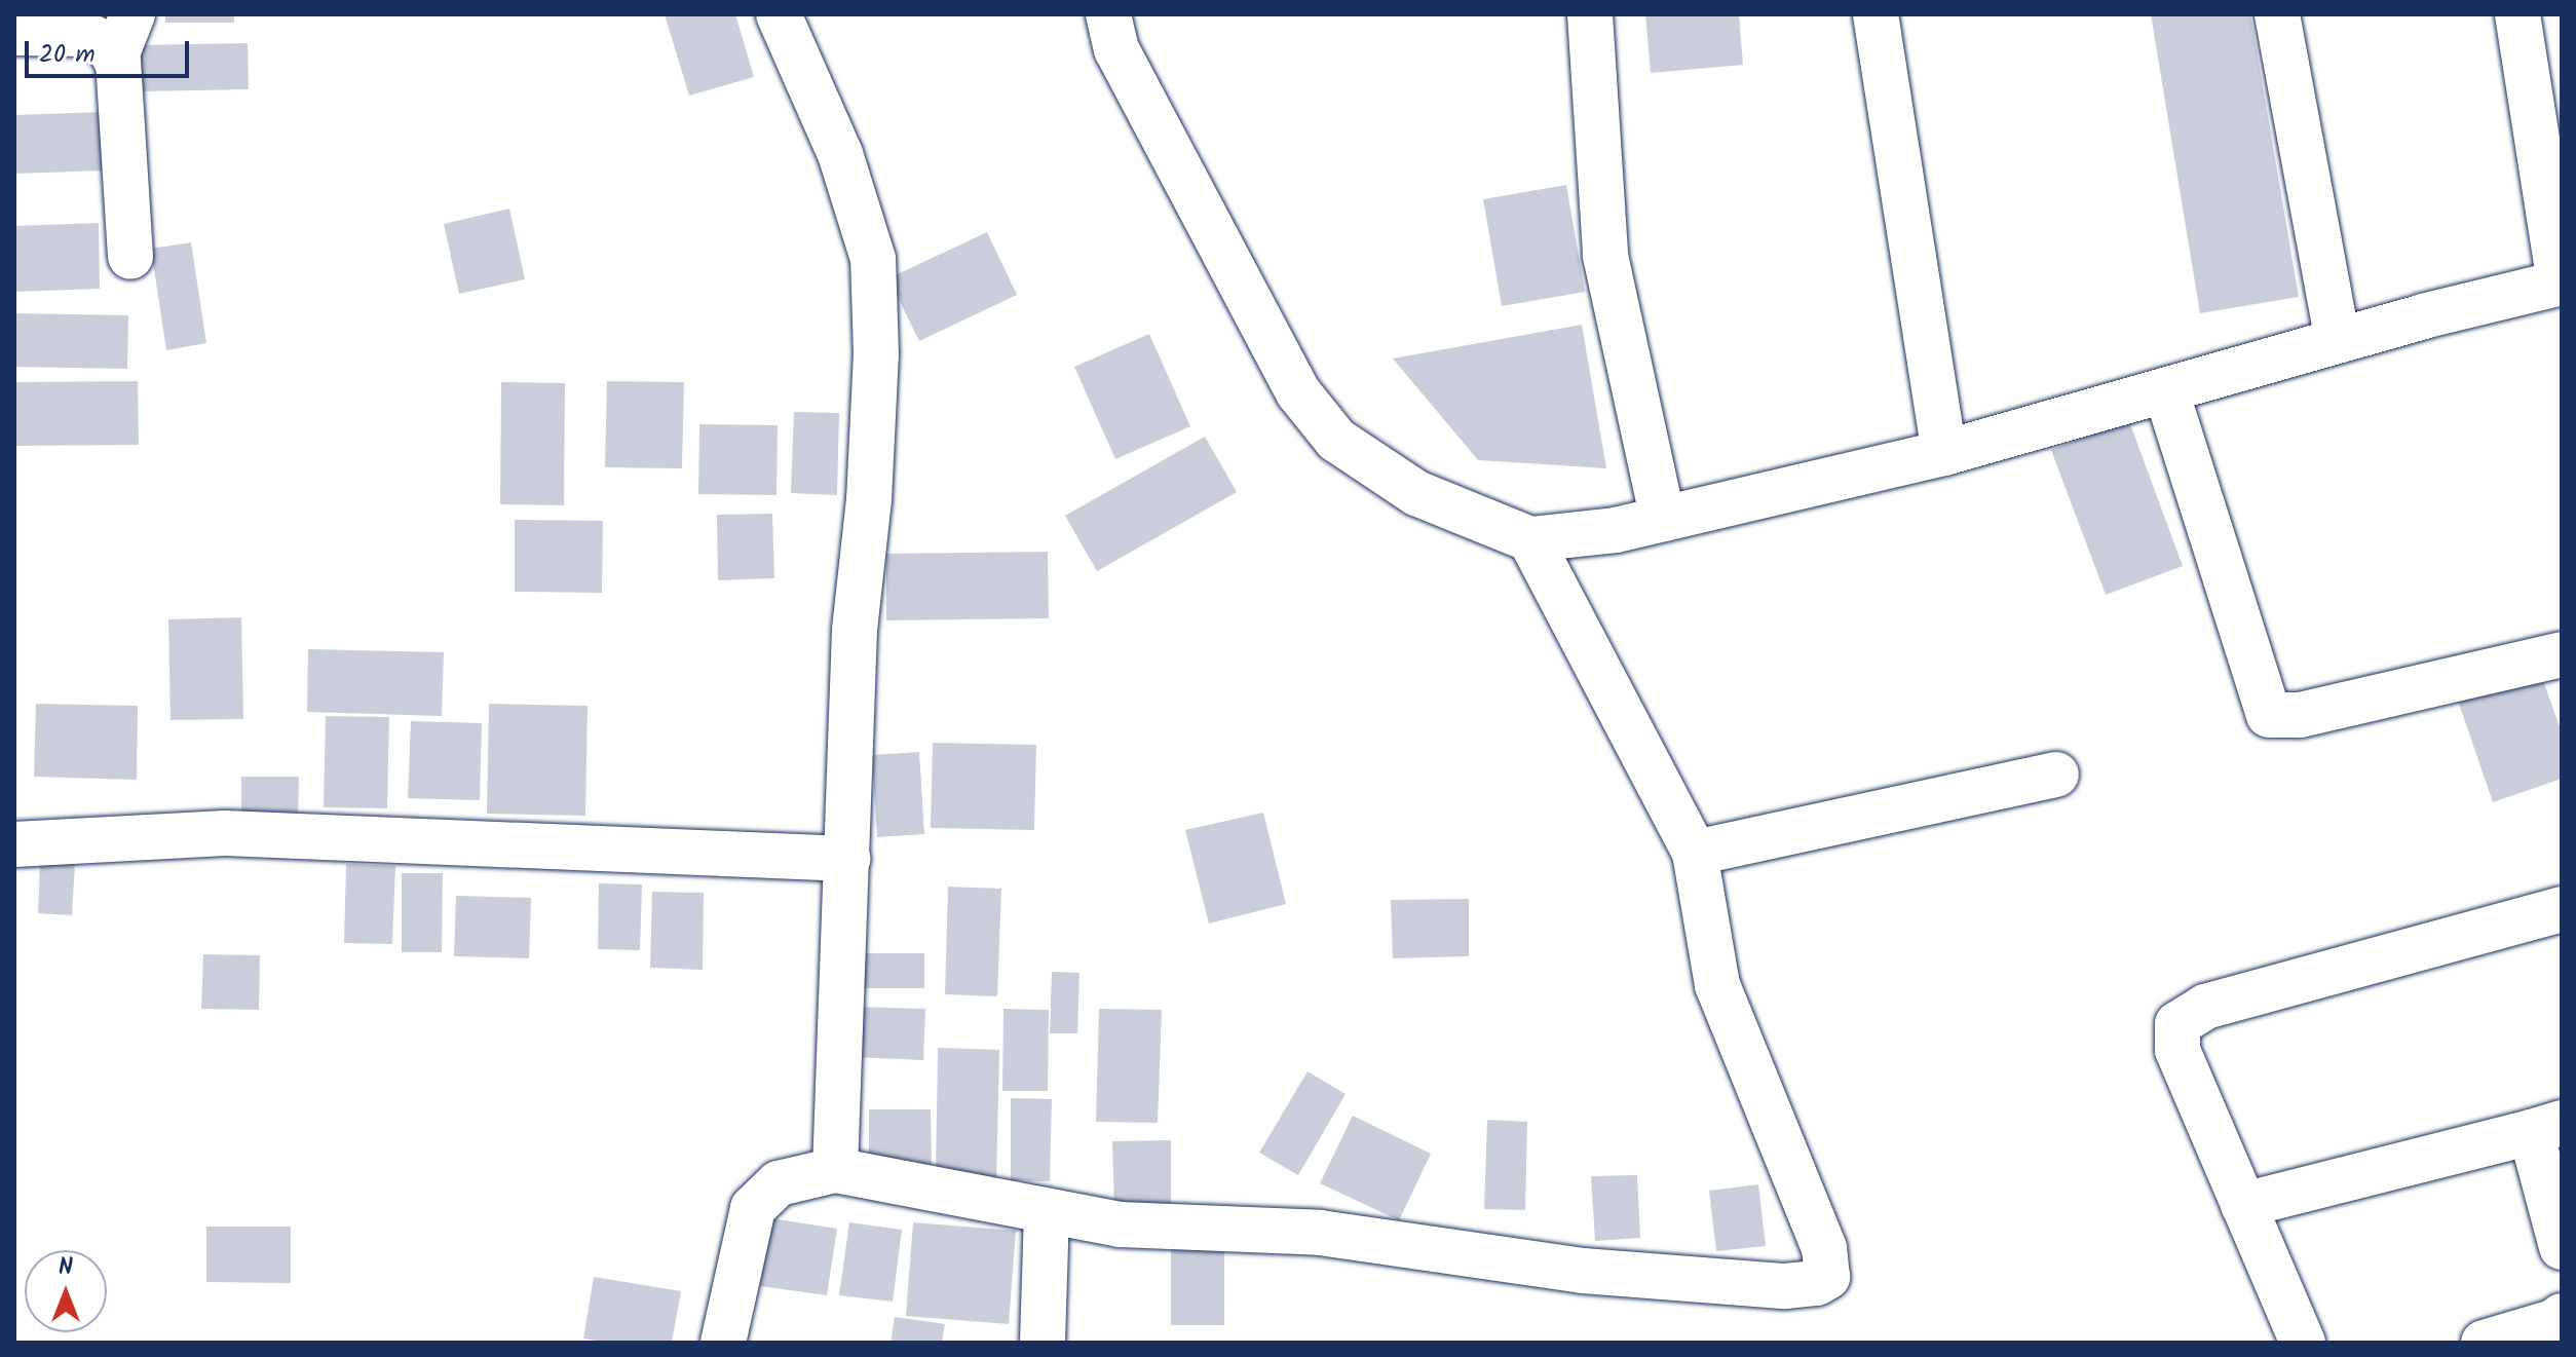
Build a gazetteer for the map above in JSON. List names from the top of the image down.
{
  "scale_bar": "20 m",
  "north": "top"
}
